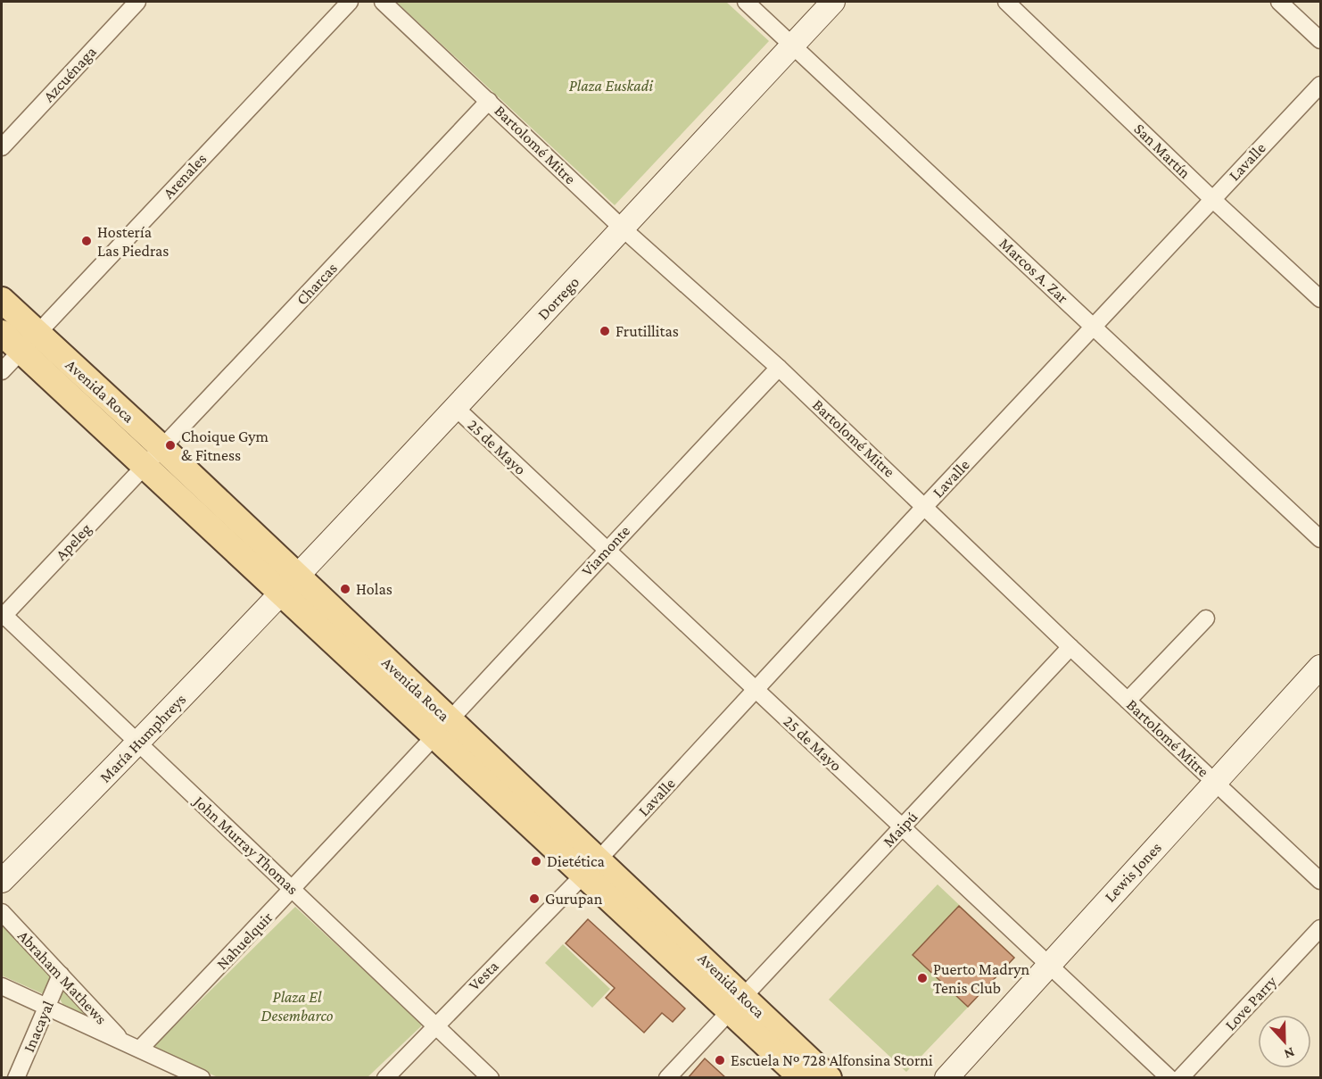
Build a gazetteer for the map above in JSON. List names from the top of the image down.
{
  "streets": {
    "main road": [
      "Dorrego",
      "Avenida Roca",
      "María Humphreys",
      "Lewis Jones"
    ],
    "street": [
      "Azcuénaga",
      "Bartolomé Mitre",
      "San Martín",
      "Lavalle",
      "Arenales",
      "Marcos A. Zar",
      "Charcas",
      "25 de Mayo",
      "Apeleg",
      "Viamonte",
      "Maipú",
      "John Murray Thomas",
      "Nahuelquir",
      "Vesta",
      "Abraham Mathews",
      "Love Parry",
      "Inacayal"
    ]
  },
  "crossings": [
    ["Bartolomé Mitre", "Lavalle"],
    ["Bartolomé Mitre", "Charcas"],
    ["Bartolomé Mitre", "Dorrego"],
    ["Bartolomé Mitre", "Viamonte"],
    ["Bartolomé Mitre", "Maipú"],
    ["Bartolomé Mitre", "Lewis Jones"],
    ["San Martín", "Lavalle"],
    ["Lavalle", "Marcos A. Zar"],
    ["Lavalle", "Avenida Roca"],
    ["Lavalle", "25 de Mayo"],
    ["Lavalle", "Vesta"],
    ["Arenales", "Avenida Roca"],
    ["Marcos A. Zar", "Dorrego"],
    ["Charcas", "Avenida Roca"],
    ["Charcas", "Apeleg"],
    ["Dorrego", "Avenida Roca"],
    ["Dorrego", "25 de Mayo"],
    ["Dorrego", "María Humphreys"],
    ["Avenida Roca", "Apeleg"],
    ["Avenida Roca", "Viamonte"],
    ["Avenida Roca", "María Humphreys"],
    ["Avenida Roca", "Maipú"],
    ["Avenida Roca", "Nahuelquir"],
    ["Avenida Roca", "Vesta"],
    ["25 de Mayo", "Viamonte"],
    ["25 de Mayo", "Maipú"],
    ["25 de Mayo", "Lewis Jones"],
    ["Apeleg", "John Murray Thomas"],
    ["Viamonte", "Nahuelquir"],
    ["María Humphreys", "John Murray Thomas"],
    ["John Murray Thomas", "Nahuelquir"],
    ["John Murray Thomas", "Vesta"],
    ["Nahuelquir", "Abraham Mathews"],
    ["Abraham Mathews", "Inacayal"]
  ],
  "parks": ["Plaza Euskadi", "Plaza El Desembarco"],
  "places": [
    "Hostería Las Piedras",
    "Frutillitas",
    "Choique Gym & Fitness",
    "Holas",
    "Dietética",
    "Gurupan",
    "Puerto Madryn Tenis Club",
    "Escuela Nº 728 Alfonsina Storni"
  ],
  "north": "bottom"
}
